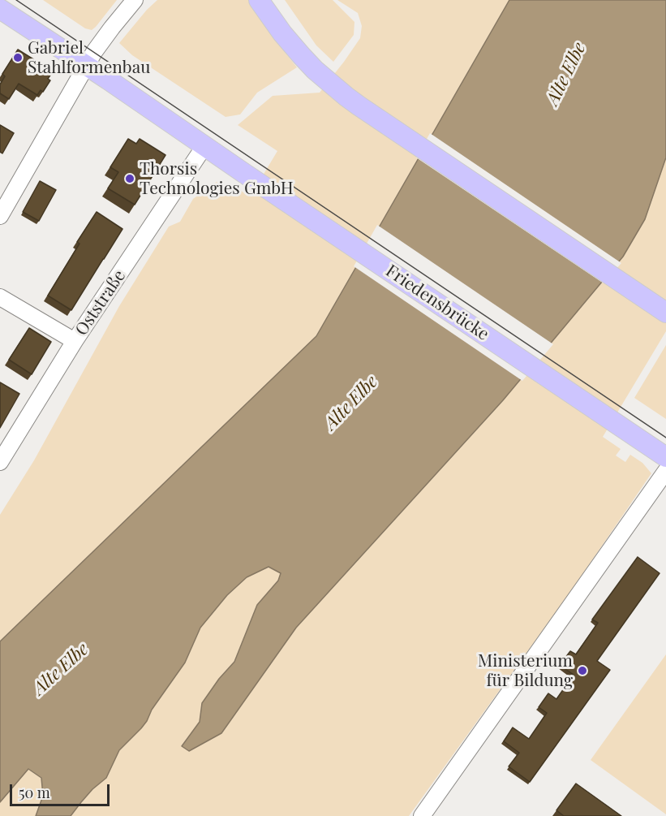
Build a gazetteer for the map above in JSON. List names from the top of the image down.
{
  "streets": {
    "main road": ["Friedensbrücke"],
    "street": ["Oststraße"]
  },
  "crossings": [
    ["Oststraße", "Friedensbrücke"]
  ],
  "water": ["Alte Elbe"],
  "places": ["Gabriel Stahlformenbau", "Thorsis Technologies GmbH", "Ministerium für Bildung"],
  "scale_bar": "50 m"
}
